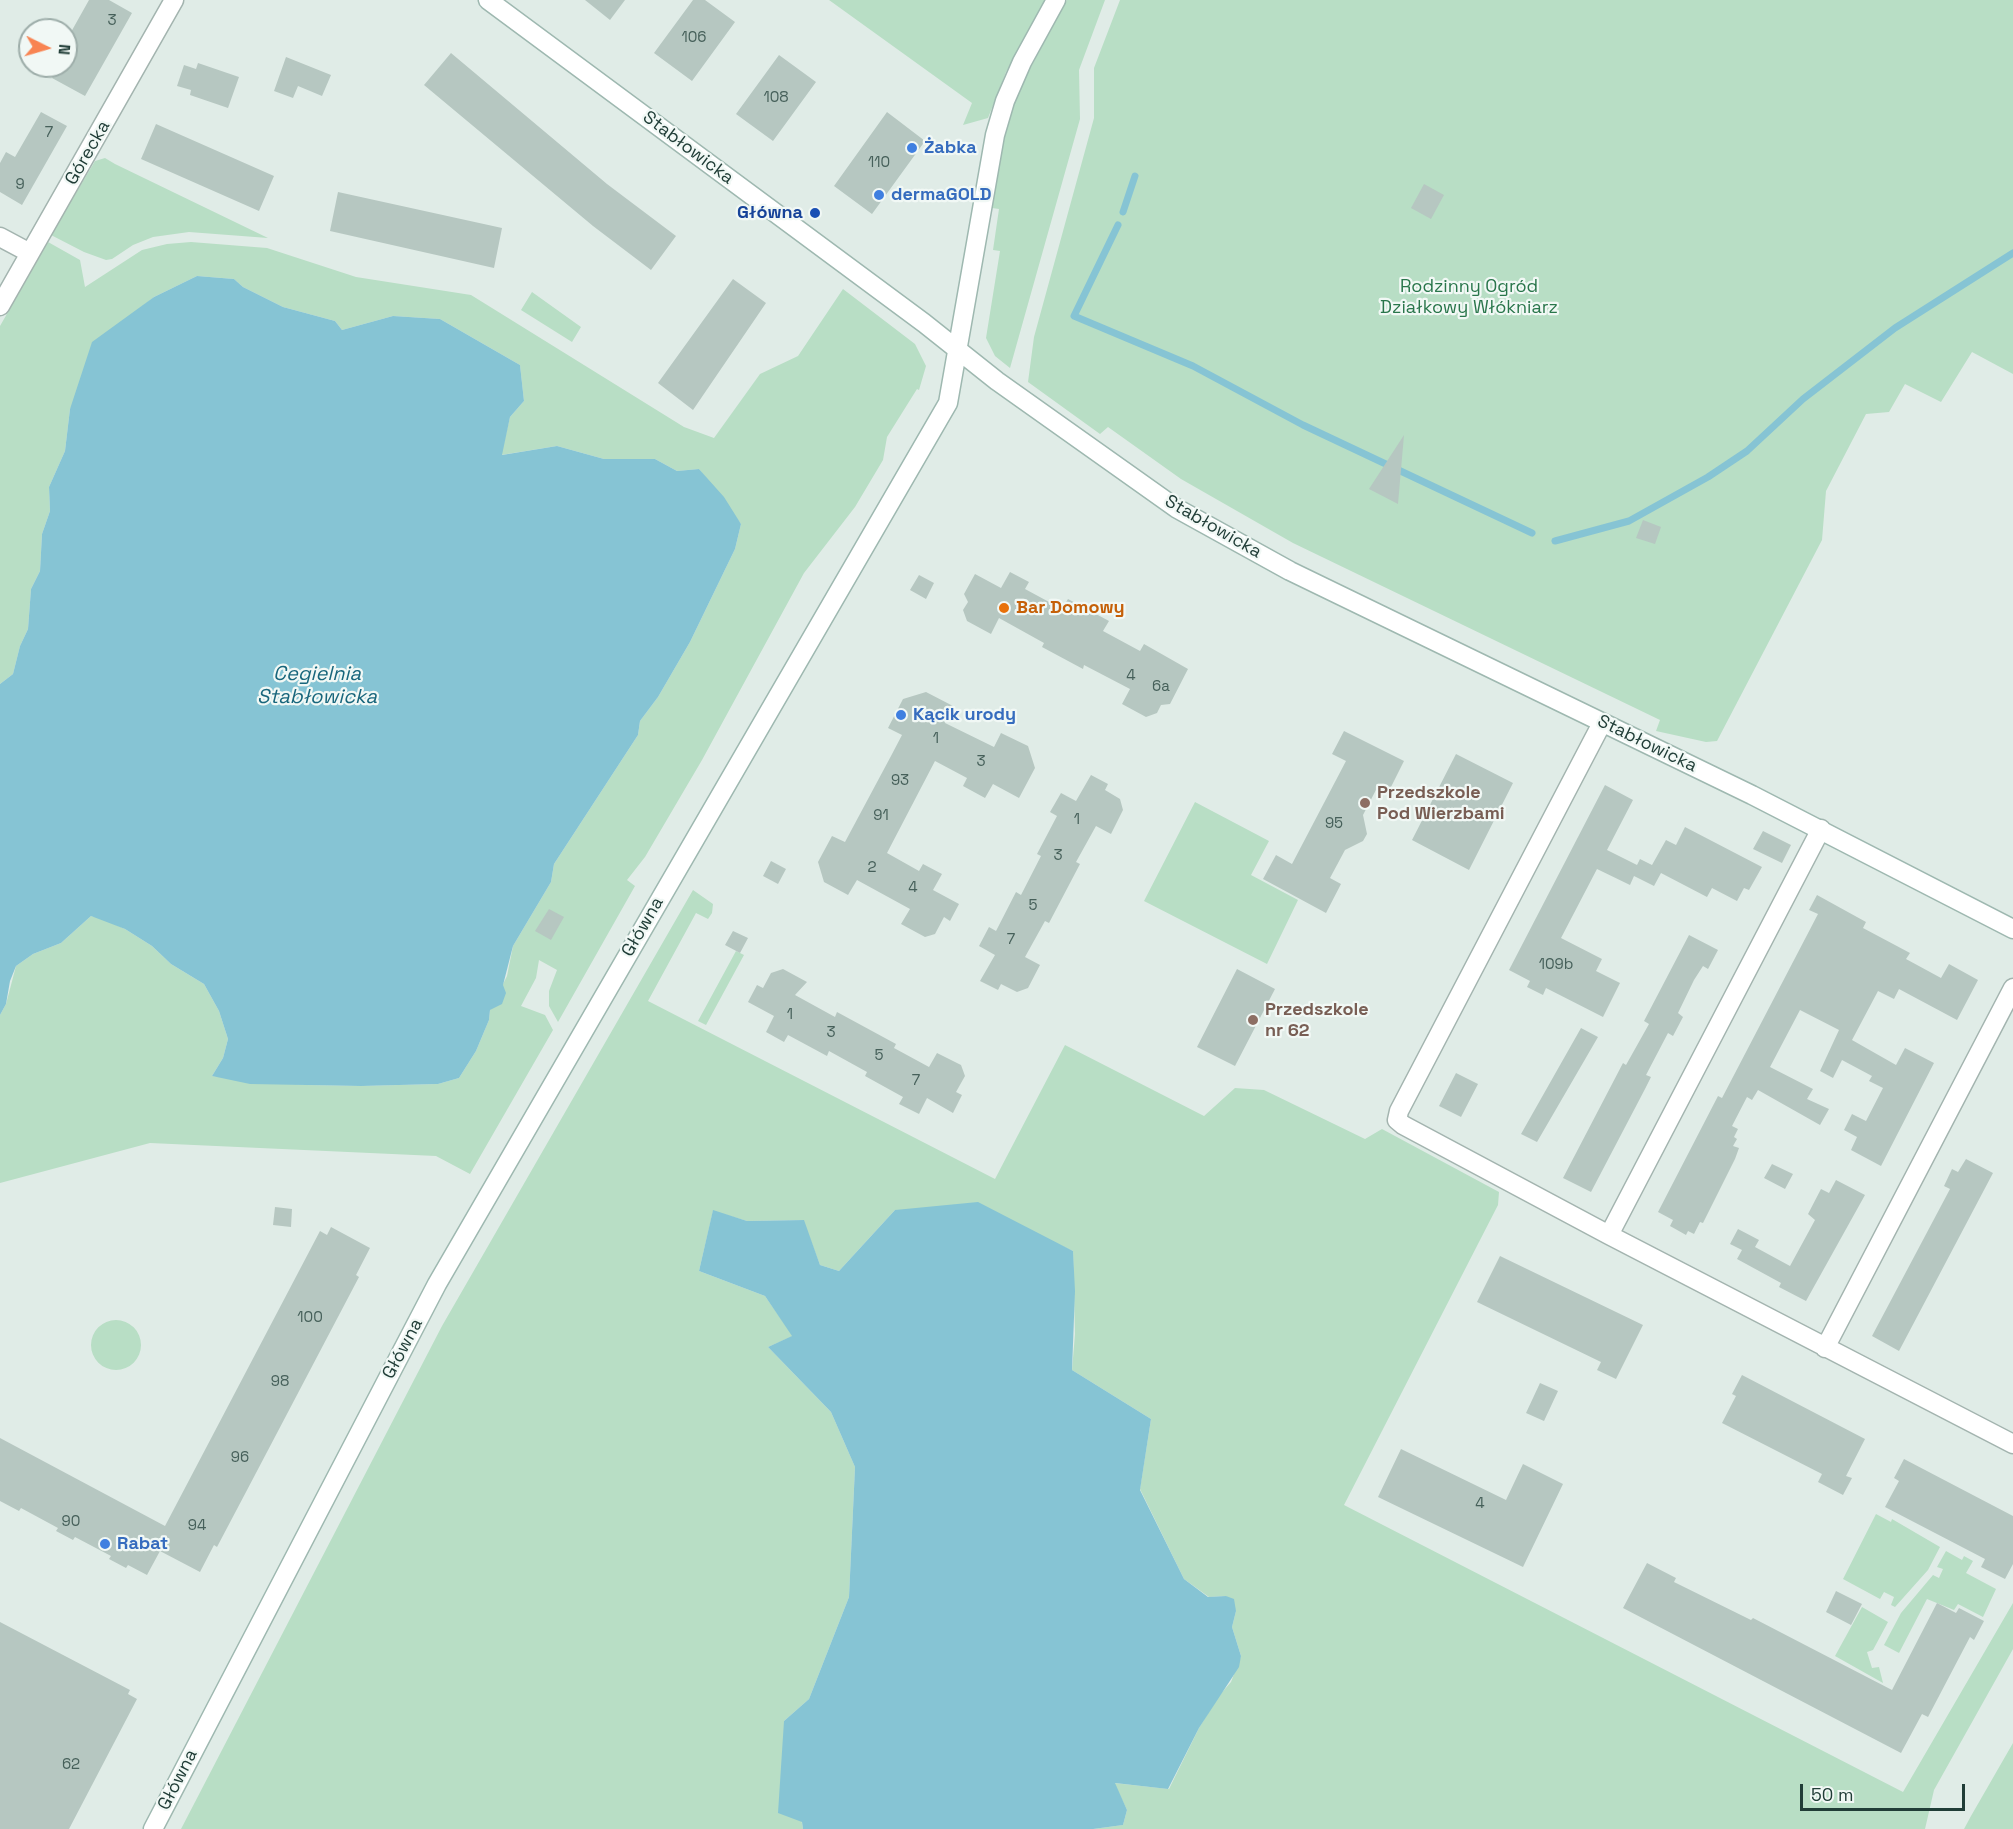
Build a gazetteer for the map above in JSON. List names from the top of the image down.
{
  "streets": {
    "street": ["Stabłowicka", "Górecka", "Główna"]
  },
  "crossings": [
    ["Stabłowicka", "Główna"]
  ],
  "water": ["Cegielnia Stabłowicka"],
  "parks": ["Rodzinny Ogród Działkowy Włókniarz"],
  "places": [
    "Żabka",
    "dermaGOLD",
    "Główna",
    "Bar Domowy",
    "Kącik urody",
    "Przedszkole Pod Wierzbami",
    "Przedszkole nr 62",
    "Rabat"
  ],
  "house_numbers": [
    "3",
    "106",
    "108",
    "7",
    "110",
    "9",
    "4",
    "6a",
    "1",
    "3",
    "93",
    "91",
    "1",
    "95",
    "3",
    "2",
    "4",
    "5",
    "7",
    "109b",
    "1",
    "3",
    "5",
    "7",
    "100",
    "98",
    "96",
    "4",
    "90",
    "94",
    "62"
  ],
  "scale_bar": "50 m",
  "north": "right"
}
